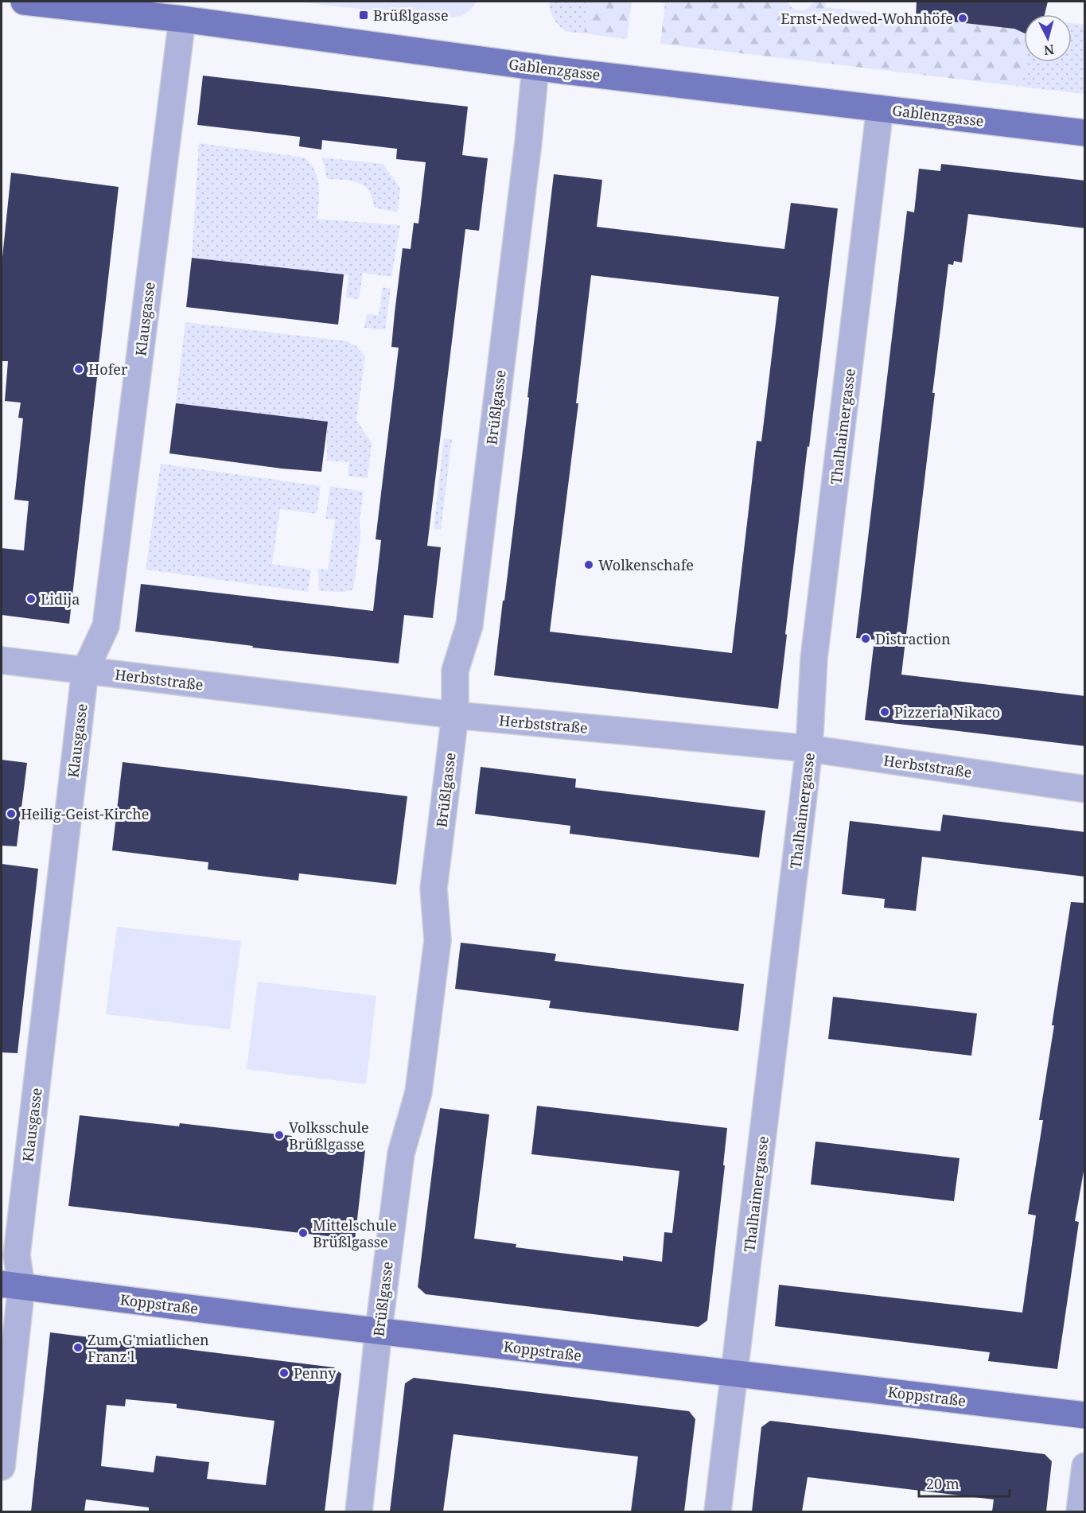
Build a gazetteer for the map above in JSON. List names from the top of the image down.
{
  "streets": {
    "main road": ["Gablenzgasse", "Koppstraße"],
    "street": [
      "Klausgasse",
      "Brüßlgasse",
      "Thalhaimergasse",
      "Herbststraße"
    ]
  },
  "crossings": [
    ["Gablenzgasse", "Klausgasse"],
    ["Gablenzgasse", "Brüßlgasse"],
    ["Gablenzgasse", "Thalhaimergasse"],
    ["Klausgasse", "Herbststraße"],
    ["Klausgasse", "Koppstraße"],
    ["Brüßlgasse", "Herbststraße"],
    ["Brüßlgasse", "Koppstraße"],
    ["Thalhaimergasse", "Herbststraße"],
    ["Thalhaimergasse", "Koppstraße"]
  ],
  "places": {
    "transit": ["Brüßlgasse"],
    "other": [
      "Ernst-Nedwed-Wohnhöfe",
      "Hofer",
      "Wolkenschafe",
      "Lidija",
      "Distraction",
      "Pizzeria Nikaco",
      "Heilig-Geist-Kirche",
      "Volksschule Brüßlgasse",
      "Mittelschule Brüßlgasse",
      "Zum G'miatlichen Franz'l",
      "Penny"
    ]
  },
  "scale_bar": "20 m",
  "north": "bottom"
}
